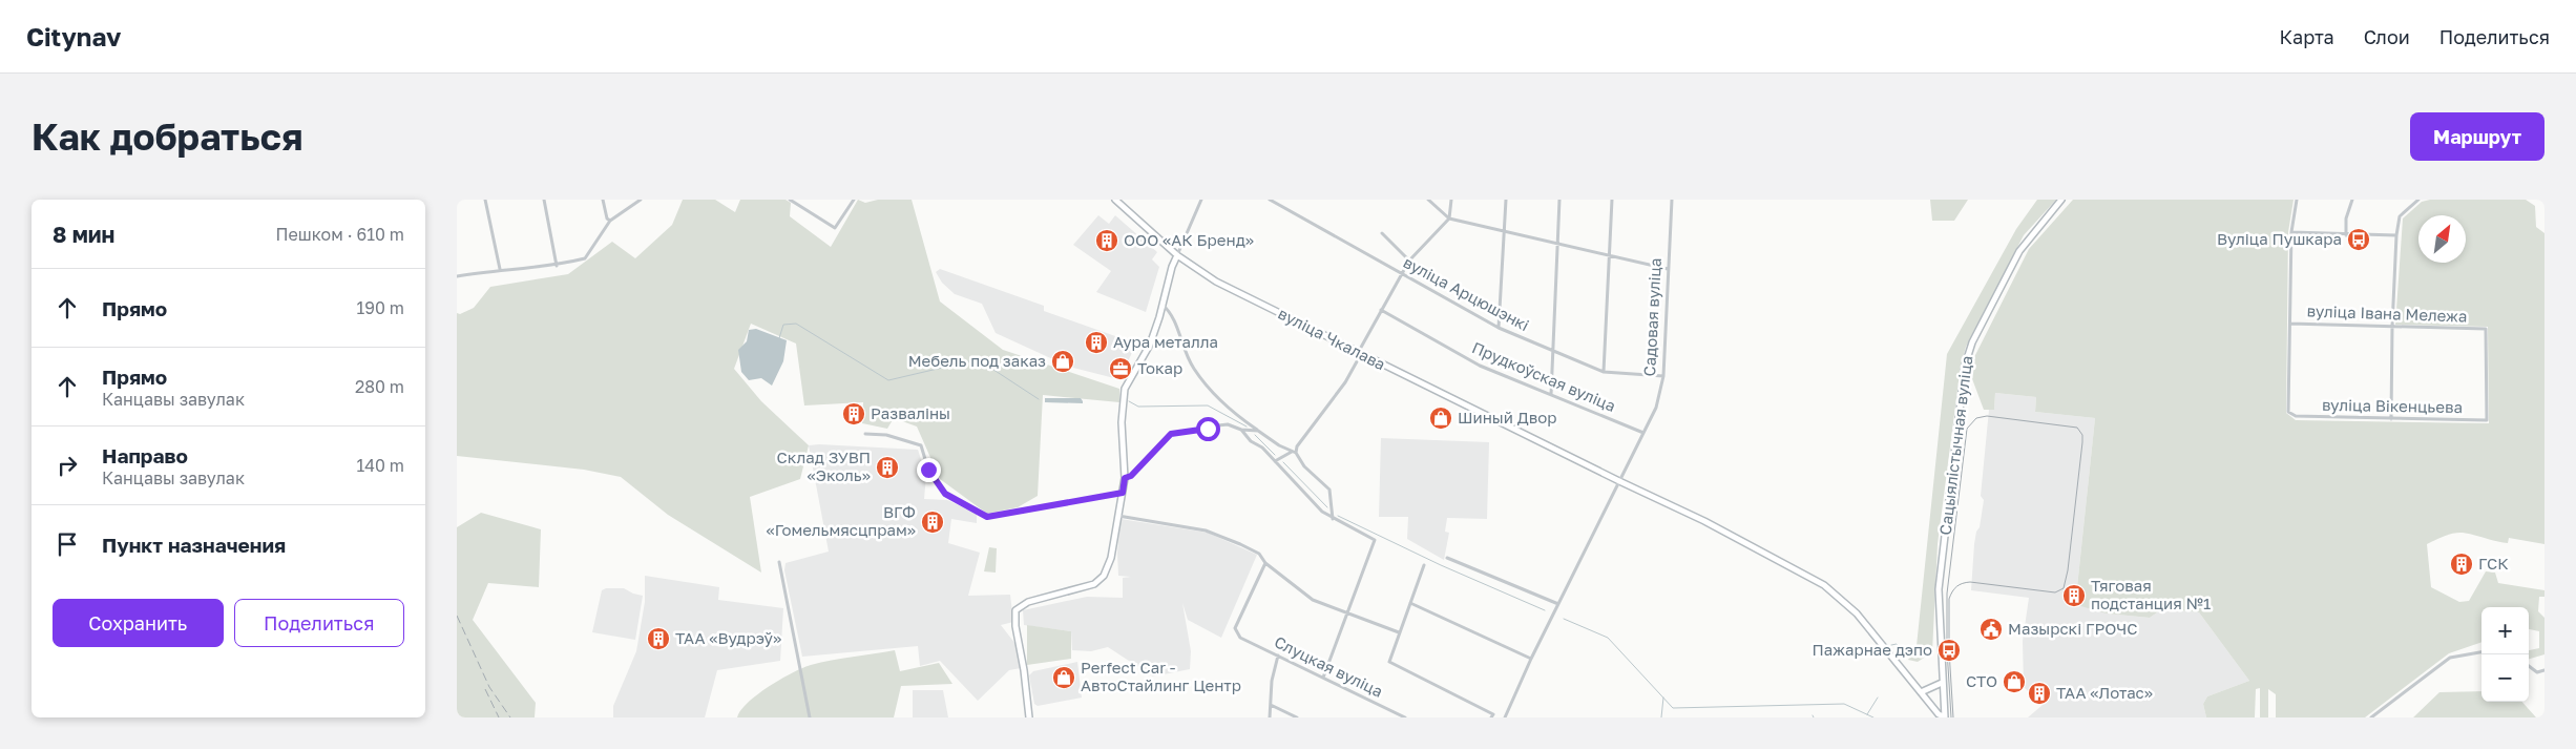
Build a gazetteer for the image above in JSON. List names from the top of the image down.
{
  "streets": {
    "main road": ["вуліца Чкалава", "Сацыялістычная вуліца"],
    "street": [
      "вуліца Арцюшэнкі",
      "вуліца Івана Мележа",
      "Садовая вуліца",
      "Прудкоўская вуліца",
      "вуліца Вікенцьева",
      "Слуцкая вуліца"
    ]
  },
  "crossings": [
    ["вуліца Арцюшэнкі", "Садовая вуліца"],
    ["вуліца Івана Мележа", "вуліца Вікенцьева"],
    ["Садовая вуліца", "вуліца Чкалава"],
    ["Садовая вуліца", "Прудкоўская вуліца"],
    ["вуліца Чкалава", "Сацыялістычная вуліца"]
  ],
  "places": {
    "bus stop": ["Вуліца Пушкара", "Пажарнае дэпо"],
    "building": [
      "ООО «АК Бренд»",
      "Аура металла",
      "Разваліны",
      "Склад ЗУВП «Эколь»",
      "ВГФ «Гомельмясцпрам»",
      "ГСК",
      "Тяговая подстанция №1",
      "ТАА «Вудрэў»",
      "ТАА «Лотас»"
    ],
    "shop": [
      "Мебель под заказ",
      "Шиный Двор",
      "Perfect Car - АвтоСтайлинг Центр",
      "СТО"
    ],
    "office": ["Токар"],
    "public building": ["Мазырскі ГРОЧС"]
  },
  "north": "top right",
  "page": {
    "header": "Citynav",
    "nav": ["Карта", "Слои", "Поделиться"],
    "buttons": [
      "Маршрут",
      ["Сохранить", "Поделиться"]
    ],
    "title": "Как добраться",
    "heading": ["8 мин", "Пешком · 610 m"],
    "list": [
      ["Прямо", "190 m"],
      ["Прямо", "Канцавы завулак", "280 m"],
      ["Направо", "Канцавы завулак", "140 m"],
      "Пункт назначения"
    ],
    "map_buttons": ["+", "−"]
  }
}
